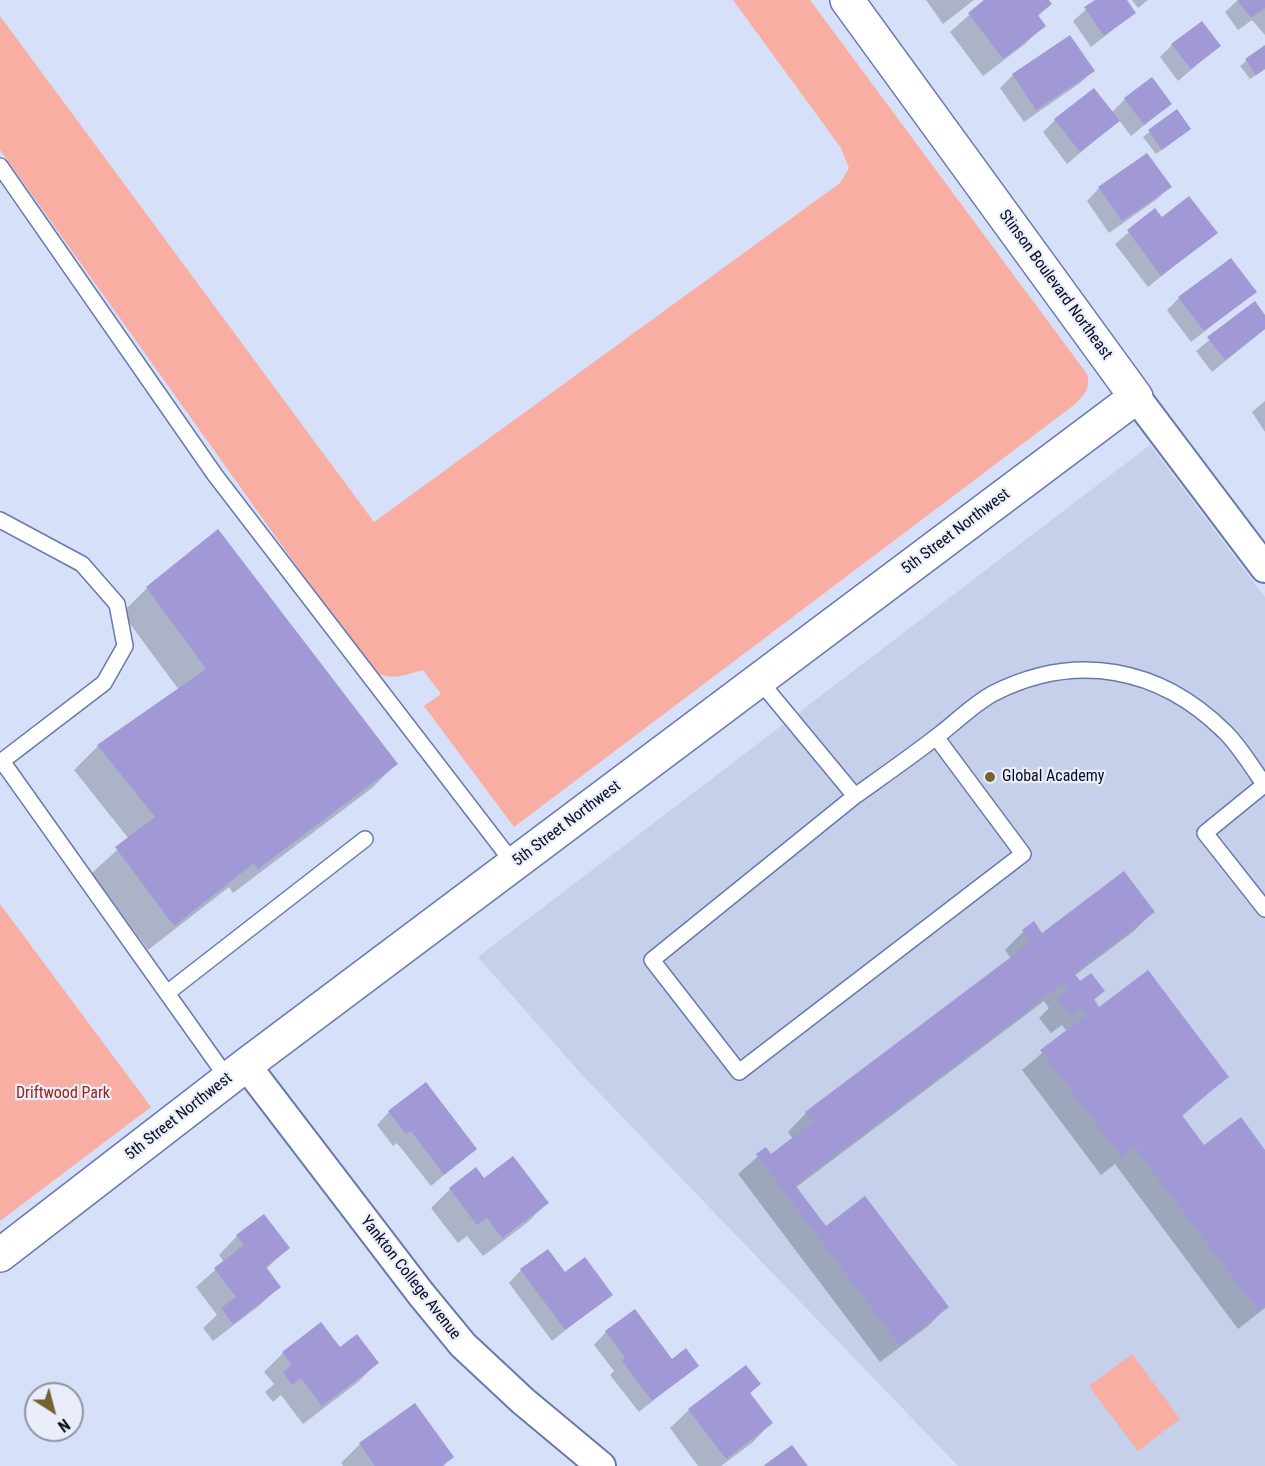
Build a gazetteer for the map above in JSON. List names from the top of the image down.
{
  "streets": {
    "street": ["Stinson Boulevard Northeast", "5th Street Northwest", "Yankton College Avenue"]
  },
  "crossings": [
    ["Stinson Boulevard Northeast", "5th Street Northwest"],
    ["5th Street Northwest", "Yankton College Avenue"]
  ],
  "parks": ["Driftwood Park"],
  "places": ["Global Academy"],
  "north": "bottom right"
}
